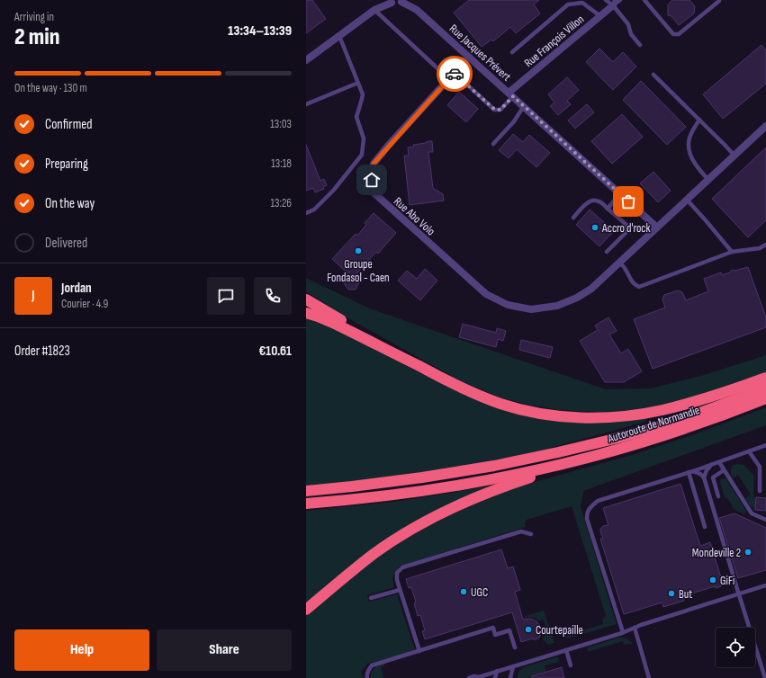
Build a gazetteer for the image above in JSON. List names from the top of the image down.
{
  "streets": {
    "highway": ["Autoroute de Normandie"],
    "street": ["Rue François Villon", "Rue Jacques Prévert", "Rue Abo Volo"]
  },
  "crossings": [
    ["Rue François Villon", "Rue Jacques Prévert"],
    ["Rue Jacques Prévert", "Rue Abo Volo"]
  ],
  "places": [
    "Accro d'rock",
    "Groupe Fondasol - Caen",
    "Mondeville 2",
    "GiFi",
    "UGC",
    "But",
    "Courtepaille"
  ],
  "page": {
    "heading": ["2 min", "Arriving in", "13:34–13:39"],
    "panel": [
      "Jordan",
      "Courier · 4.9",
      "Order #1823",
      "€10.61"
    ],
    "bar": "On the way · 130 m",
    "list": [
      ["Confirmed", "13:03"],
      ["Preparing", "13:18"],
      ["On the way", "13:26"],
      "Delivered"
    ],
    "round": "J",
    "buttons": ["Help", "Share"]
  }
}
